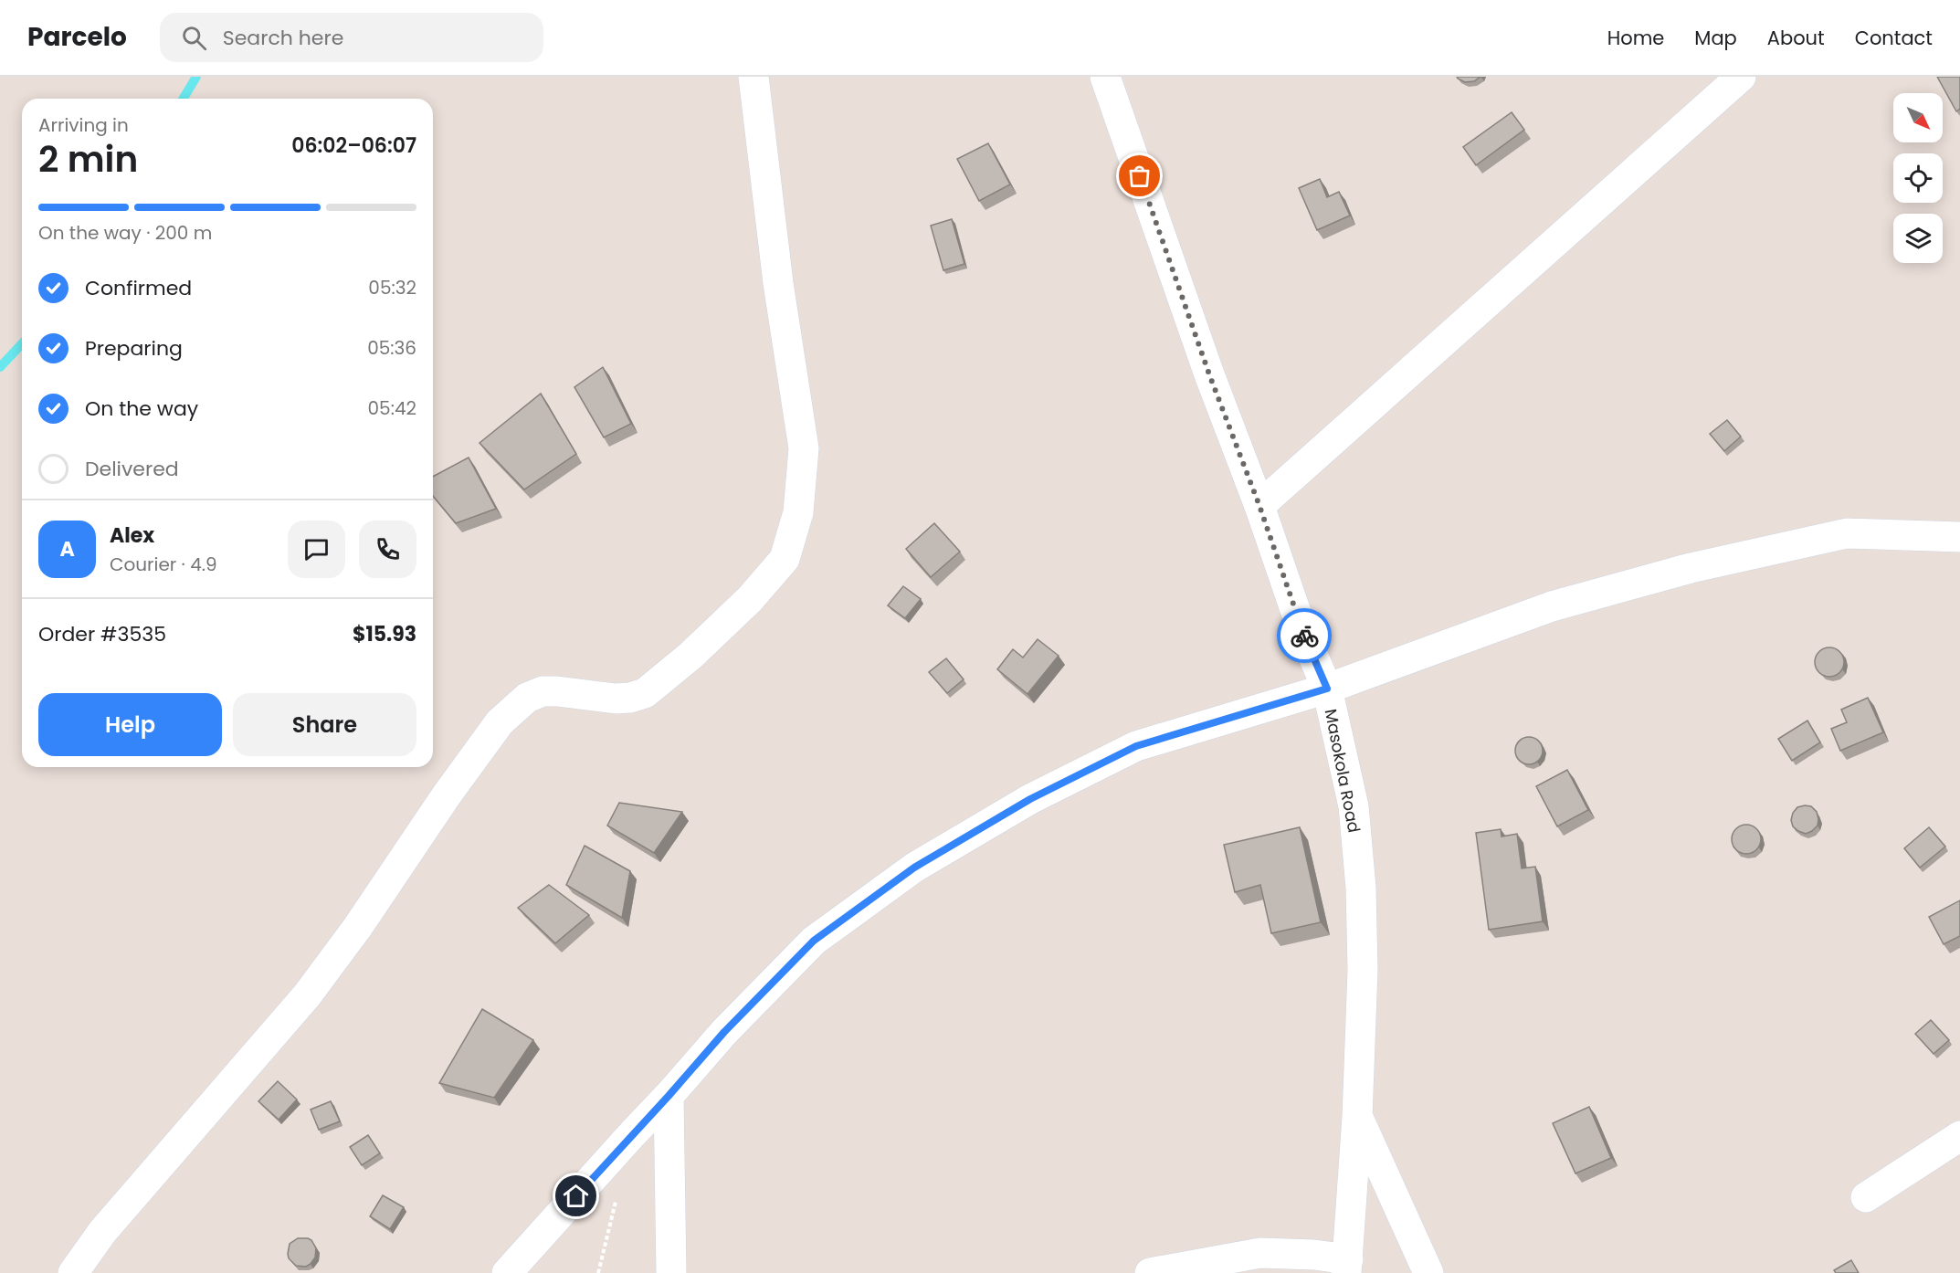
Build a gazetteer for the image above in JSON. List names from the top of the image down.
{
  "streets": {
    "street": ["Masokola Road"]
  },
  "north": "bottom right",
  "page": {
    "header": "Parcelo",
    "search": "Search here",
    "nav": [
      "Home",
      "Map",
      "About",
      "Contact"
    ],
    "heading": ["2 min", "Arriving in", "06:02–06:07"],
    "panel": [
      "Alex",
      "Courier · 4.9",
      "Order #3535",
      "$15.93"
    ],
    "bar": "On the way · 200 m",
    "list": [
      ["Confirmed", "05:32"],
      ["Preparing", "05:36"],
      ["On the way", "05:42"],
      "Delivered"
    ],
    "round": "A",
    "buttons": ["Help", "Share"]
  }
}
